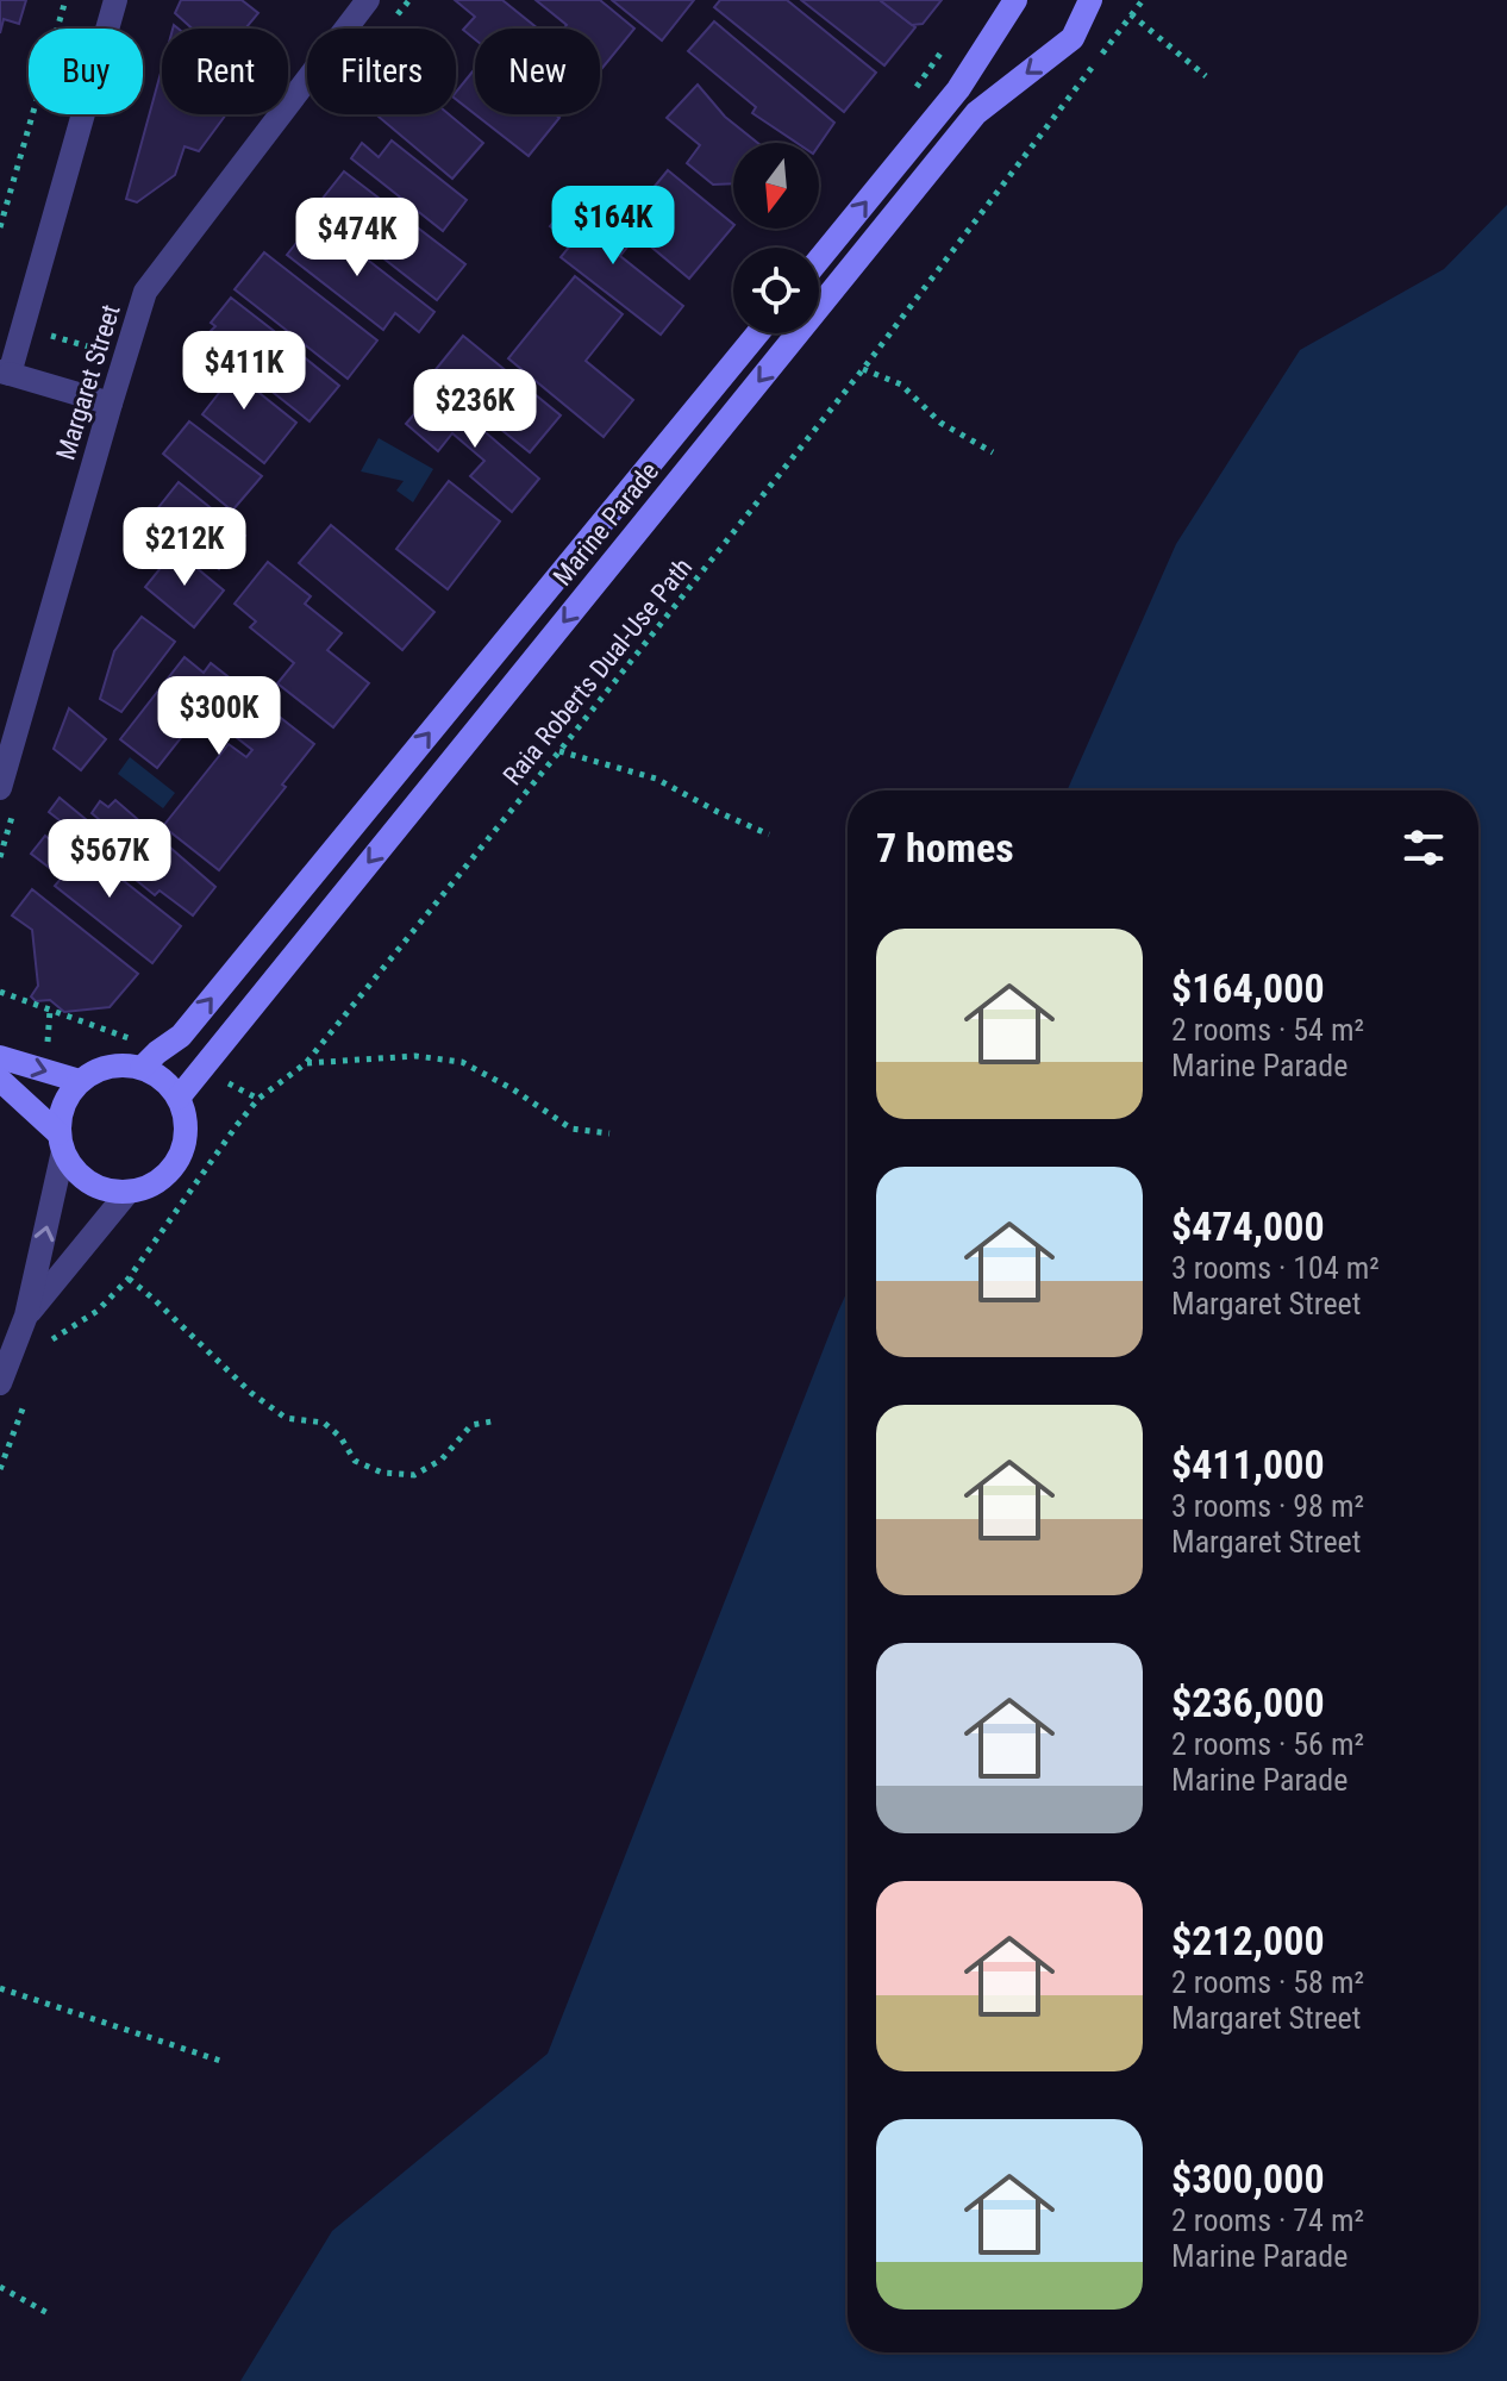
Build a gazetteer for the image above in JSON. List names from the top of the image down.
{
  "streets": {
    "street": ["Margaret Street", "Marine Parade"],
    "path": ["Raia Roberts Dual-Use Path"]
  },
  "north": "bottom",
  "page": {
    "chip": [
      "Buy",
      "Rent",
      "Filters",
      "New"
    ],
    "price": [
      "$164K",
      "$474K",
      "$411K",
      "$236K",
      "$212K",
      "$300K",
      "$567K"
    ],
    "heading": "7 homes",
    "list": [
      {
        "name": "$164,000",
        "note": "2 rooms · 54 m² · Marine Parade"
      },
      {
        "name": "$474,000",
        "note": "3 rooms · 104 m² · Margaret Street"
      },
      {
        "name": "$411,000",
        "note": "3 rooms · 98 m² · Margaret Street"
      },
      {
        "name": "$236,000",
        "note": "2 rooms · 56 m² · Marine Parade"
      },
      {
        "name": "$212,000",
        "note": "2 rooms · 58 m² · Margaret Street"
      },
      {
        "name": "$300,000",
        "note": "2 rooms · 74 m² · Marine Parade"
      }
    ]
  }
}
